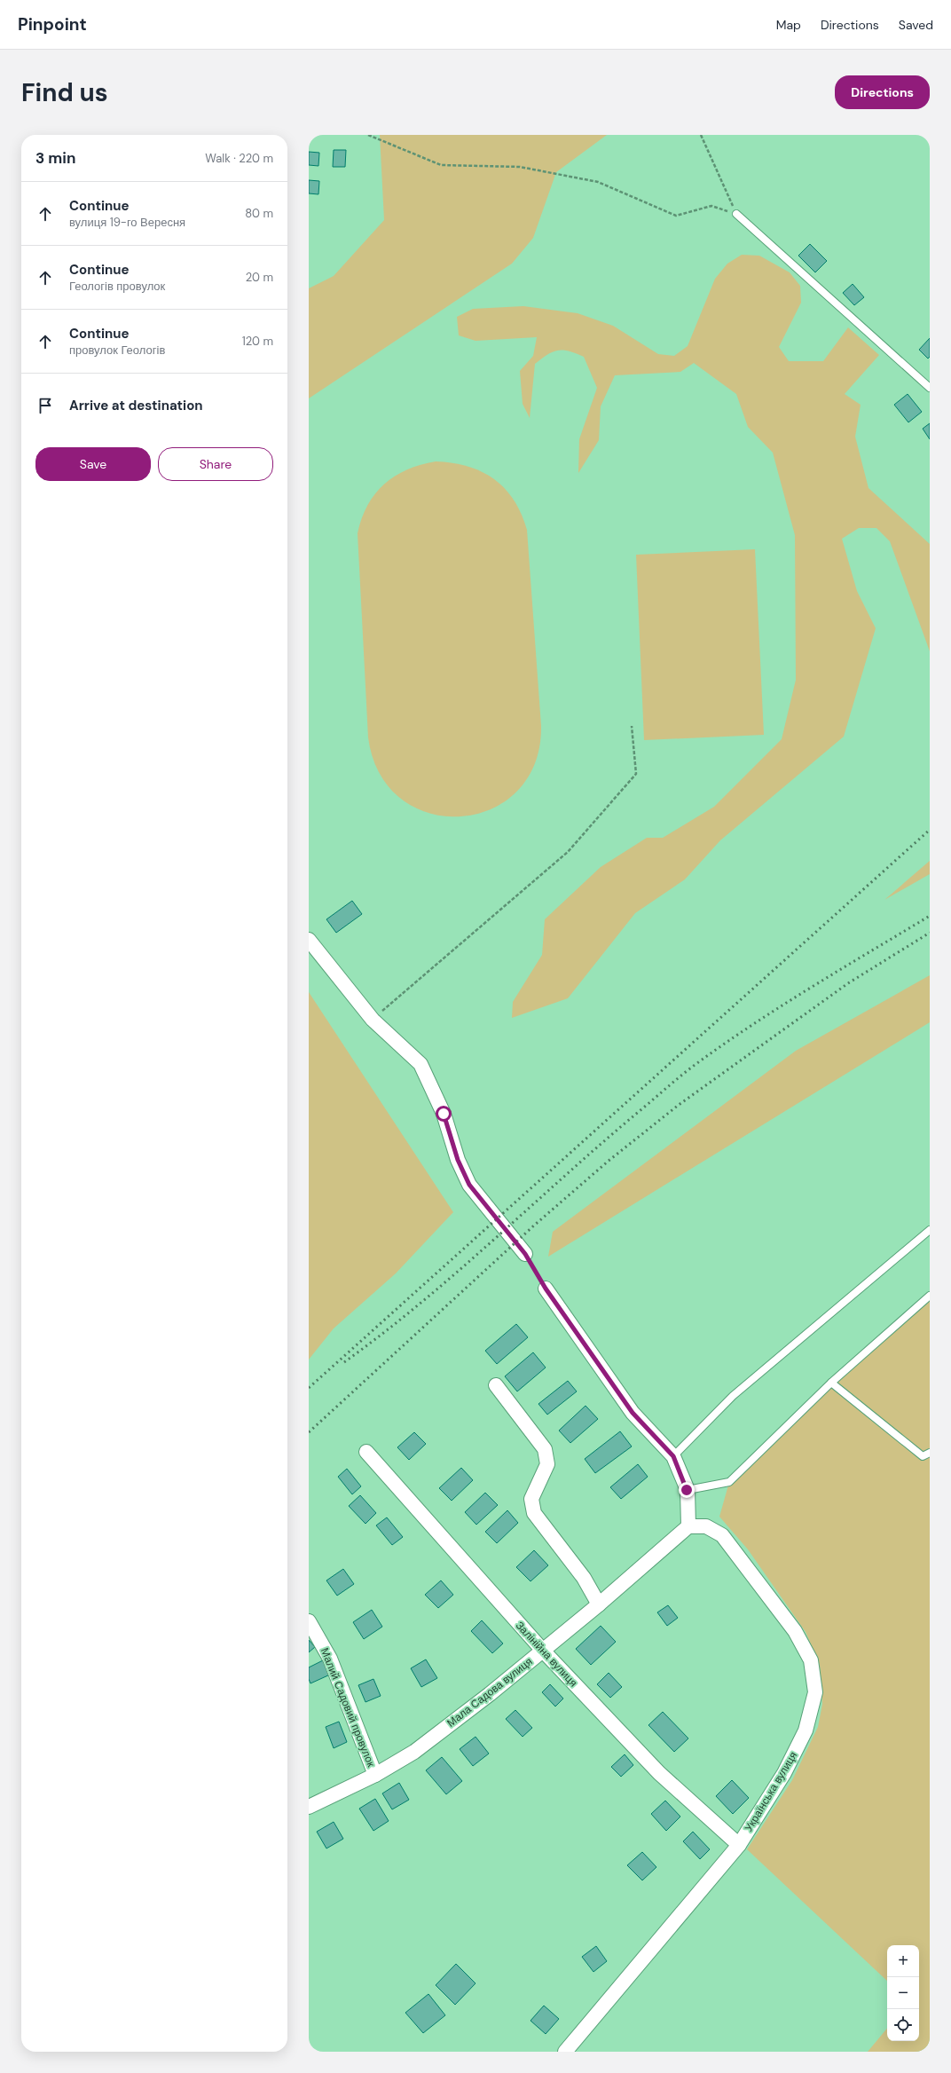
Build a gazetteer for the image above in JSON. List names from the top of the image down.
{
  "streets": {
    "street": [
      "Залінійна вулиця",
      "Мала Садова вулиця",
      "Малий Садовий провулок",
      "Українська вулиця"
    ]
  },
  "crossings": [
    ["Залінійна вулиця", "Мала Садова вулиця"],
    ["Залінійна вулиця", "Українська вулиця"],
    ["Мала Садова вулиця", "Малий Садовий провулок"],
    ["Мала Садова вулиця", "Українська вулиця"]
  ],
  "page": {
    "header": "Pinpoint",
    "nav": ["Map", "Directions", "Saved"],
    "buttons": [
      "Directions",
      ["Save", "Share"]
    ],
    "title": "Find us",
    "heading": ["3 min", "Walk · 220 m"],
    "list": [
      ["Continue", "вулиця 19-го Вересня", "80 m"],
      ["Continue", "Геологів провулок", "20 m"],
      ["Continue", "провулок Геологів", "120 m"],
      "Arrive at destination"
    ],
    "map_buttons": ["+", "−"]
  }
}
